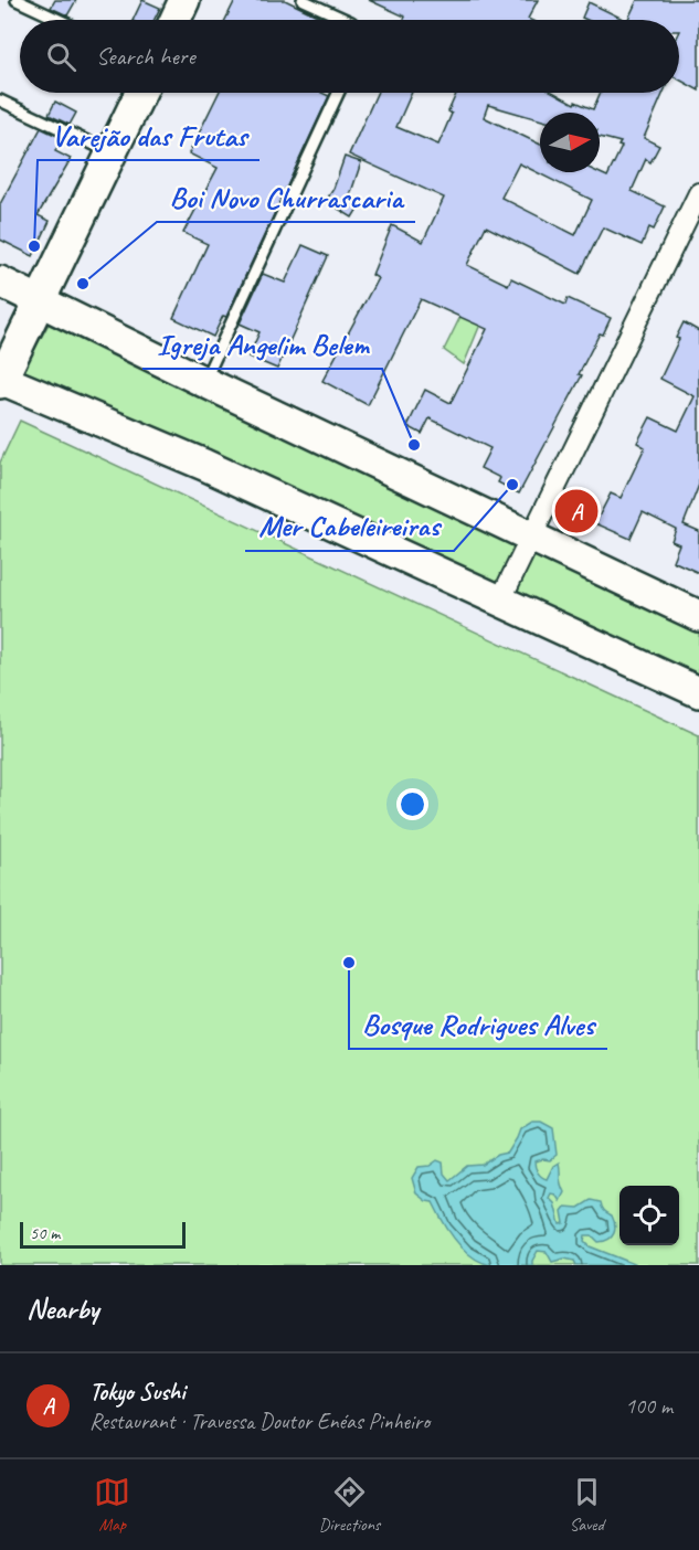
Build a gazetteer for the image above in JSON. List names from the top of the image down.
{
  "places": [
    "Varejão das Frutas",
    "Boi Novo Churrascaria",
    "Igreja Angelim Belem",
    "Mer Cabeleireiras",
    "Bosque Rodrigues Alves"
  ],
  "scale_bar": "50 m",
  "north": "right",
  "page": {
    "search": "Search here",
    "pins": "A",
    "scale": "50 m",
    "heading": "Nearby",
    "list": [
      {
        "mark": "A",
        "name": "Tokyo Sushi",
        "note": "Restaurant · Travessa Doutor Enéas Pinheiro",
        "value": "100 m"
      }
    ],
    "nav": ["Map", "Directions", "Saved"]
  }
}
